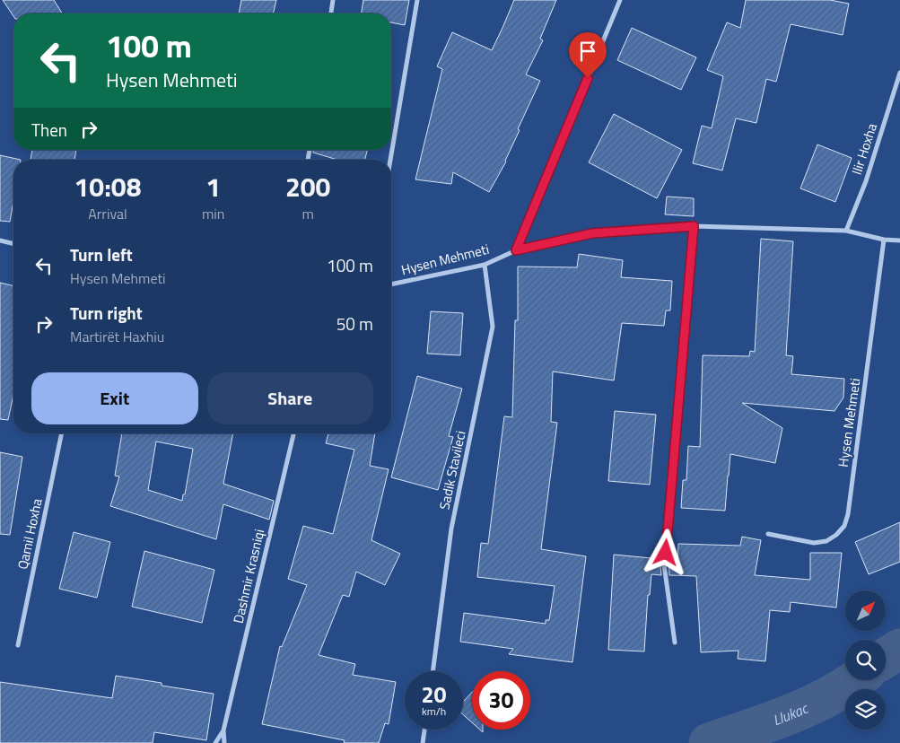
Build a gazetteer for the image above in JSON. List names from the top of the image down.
{
  "streets": {
    "street": [
      "Ilir Hoxha",
      "Hysen Mehmeti",
      "Sadik Stavileci",
      "Qamil Hoxha",
      "Dashmir Krasniqi"
    ]
  },
  "crossings": [
    ["Ilir Hoxha", "Hysen Mehmeti"],
    ["Hysen Mehmeti", "Sadik Stavileci"]
  ],
  "water": ["Llukac"],
  "north": "top right",
  "page": {
    "turn": ["100 m", "Hysen Mehmeti"],
    "then": "Then",
    "eta": [
      "10:08",
      "Arrival",
      "1",
      "min",
      "200",
      "m"
    ],
    "list": [
      {
        "name": "Turn left",
        "note": "Hysen Mehmeti",
        "value": "100 m"
      },
      {
        "name": "Turn right",
        "note": "Martirët Haxhiu",
        "value": "50 m"
      }
    ],
    "buttons": ["Exit", "Share"],
    "speed": "20 km/h",
    "limit": "30"
  }
}
